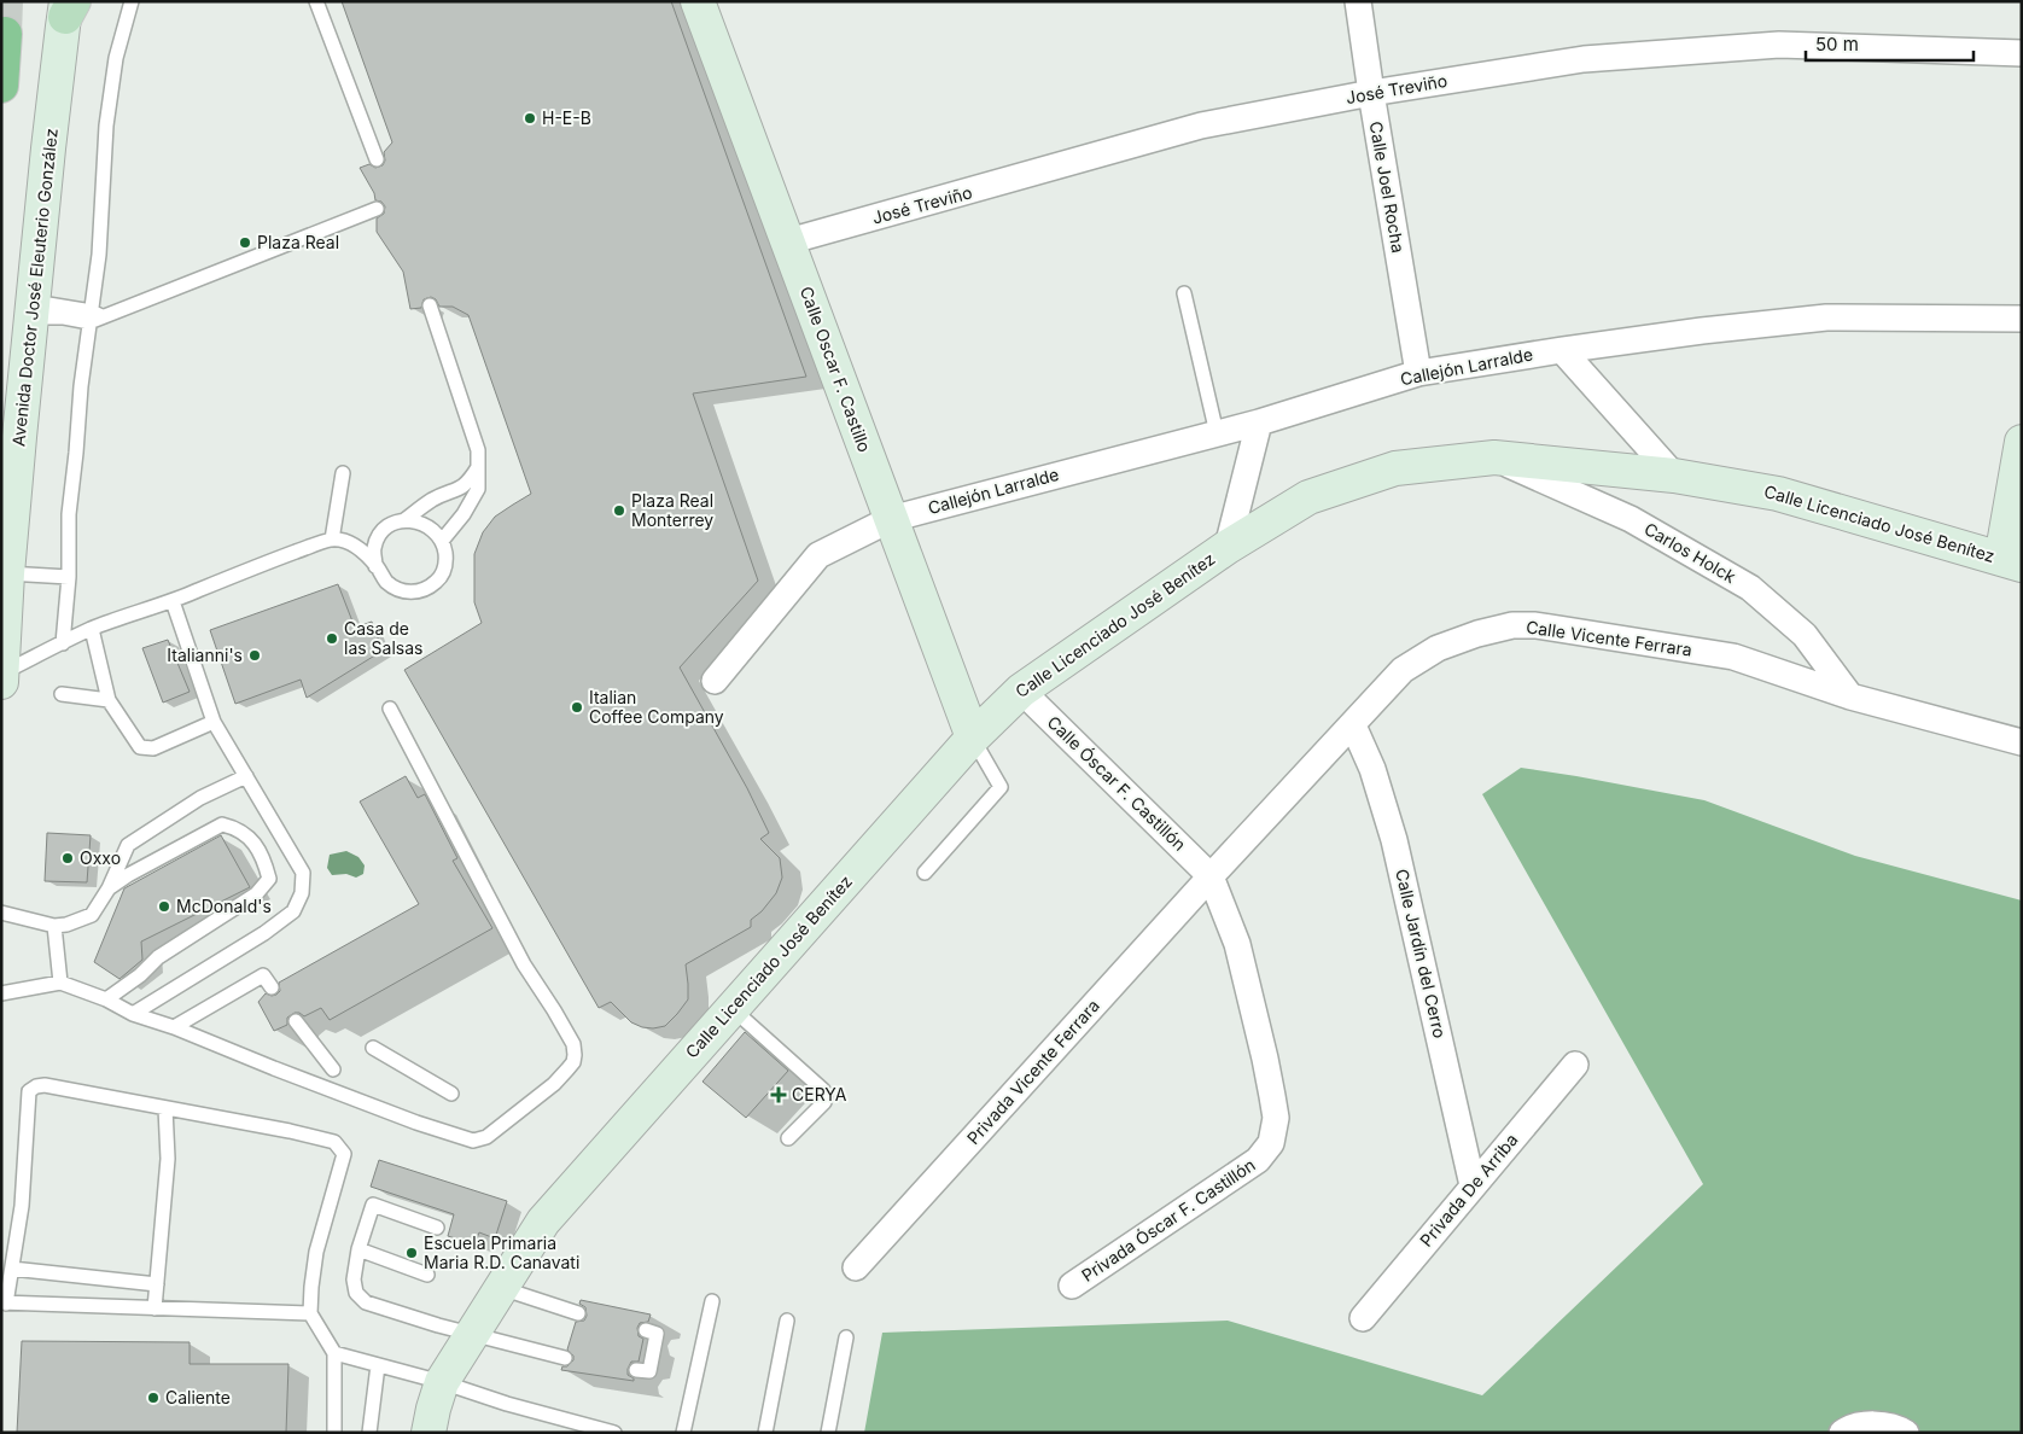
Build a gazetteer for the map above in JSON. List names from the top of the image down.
{
  "streets": {
    "street": [
      "José Treviño",
      "Calle Joel Rocha",
      "Avenida Doctor José Eleuterio González",
      "Callejón Larralde",
      "Calle Oscar F. Castillo",
      "Calle Licenciado José Benítez",
      "Carlos Holck",
      "Calle Vicente Ferrara",
      "Calle Óscar F. Castillón",
      "Calle Jardín del Cerro",
      "Privada Vicente Ferrara",
      "Privada De Arriba",
      "Privada Óscar F. Castillón"
    ]
  },
  "crossings": [
    ["José Treviño", "Calle Joel Rocha"],
    ["José Treviño", "Calle Oscar F. Castillo"],
    ["Calle Joel Rocha", "Callejón Larralde"],
    ["Callejón Larralde", "Calle Oscar F. Castillo"],
    ["Calle Oscar F. Castillo", "Calle Licenciado José Benítez"],
    ["Calle Licenciado José Benítez", "Carlos Holck"],
    ["Calle Licenciado José Benítez", "Calle Óscar F. Castillón"],
    ["Carlos Holck", "Calle Vicente Ferrara"],
    ["Calle Vicente Ferrara", "Calle Óscar F. Castillón"],
    ["Calle Vicente Ferrara", "Calle Jardín del Cerro"],
    ["Calle Vicente Ferrara", "Privada Vicente Ferrara"],
    ["Calle Vicente Ferrara", "Privada Óscar F. Castillón"],
    ["Calle Óscar F. Castillón", "Privada Vicente Ferrara"],
    ["Calle Óscar F. Castillón", "Privada Óscar F. Castillón"],
    ["Calle Jardín del Cerro", "Privada De Arriba"],
    ["Privada Vicente Ferrara", "Privada Óscar F. Castillón"]
  ],
  "places": {
    "other": [
      "H-E-B",
      "Plaza Real",
      "Plaza Real Monterrey",
      "Casa de las Salsas",
      "Italianni's",
      "Italian Coffee Company",
      "Oxxo",
      "McDonald's",
      "Escuela Primaria Maria R.D. Canavati",
      "Caliente"
    ],
    "health": ["CERYA"]
  },
  "scale_bar": "50 m"
}
